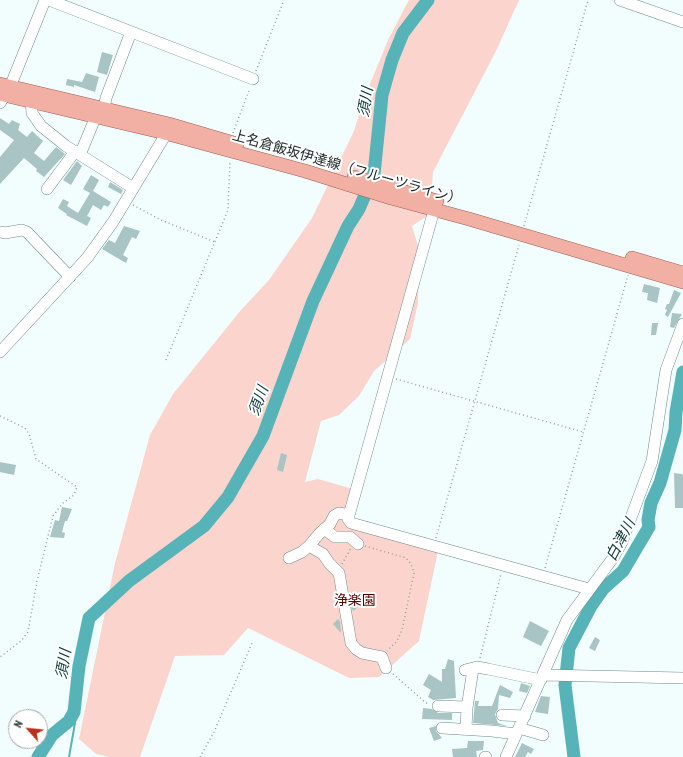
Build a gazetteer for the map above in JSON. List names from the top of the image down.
{
  "streets": {
    "main road": ["上名倉飯坂伊達線（フルーツライン）"]
  },
  "water": ["須川", "白津川"],
  "parks": ["浄楽園"],
  "north": "top left"
}
